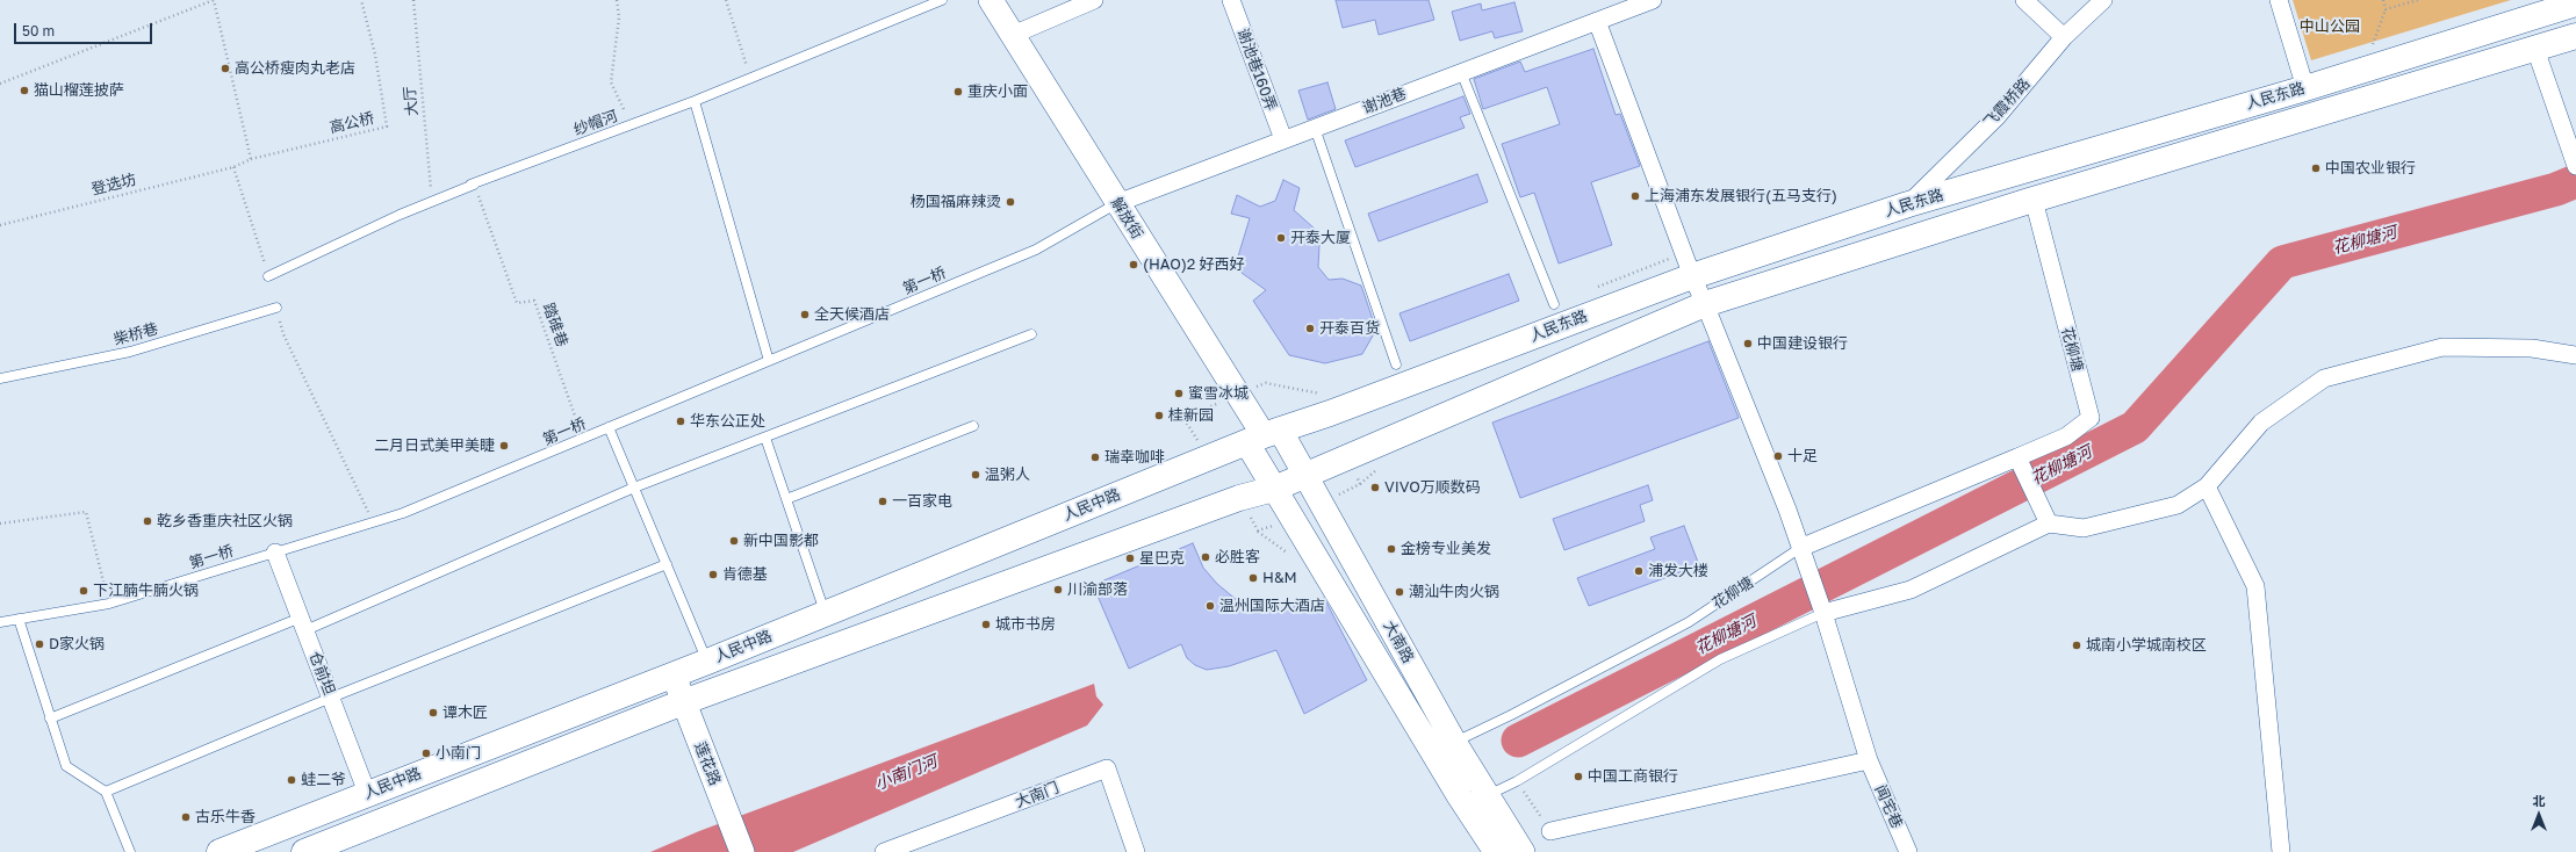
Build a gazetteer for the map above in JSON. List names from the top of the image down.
{
  "streets": {
    "highway": ["人民东路", "人民中路"],
    "main road": ["解放街", "大南路", "莲花路"],
    "street": [
      "谢池巷160弄",
      "谢池巷",
      "飞霞桥路",
      "花柳塘",
      "仓前坦",
      "大南门",
      "闻宅巷"
    ],
    "lane": ["纱帽河", "第一桥", "柴桥巷"],
    "path": [
      "大厅",
      "高公桥",
      "登选坊",
      "踏碓巷"
    ]
  },
  "crossings": [
    ["谢池巷160弄", "谢池巷"],
    ["人民东路", "飞霞桥路"],
    ["人民东路", "解放街"],
    ["人民东路", "花柳塘"],
    ["人民东路", "人民中路"],
    ["人民东路", "大南路"],
    ["人民东路", "闻宅巷"],
    ["大厅", "纱帽河"],
    ["谢池巷", "解放街"],
    ["谢池巷", "第一桥"],
    ["谢池巷", "闻宅巷"],
    ["高公桥", "登选坊"],
    ["纱帽河", "踏碓巷"],
    ["解放街", "第一桥"],
    ["解放街", "人民中路"],
    ["解放街", "大南路"],
    ["第一桥", "踏碓巷"],
    ["第一桥", "仓前坦"],
    ["花柳塘", "大南路"],
    ["花柳塘", "闻宅巷"],
    ["人民中路", "大南路"],
    ["人民中路", "仓前坦"],
    ["人民中路", "莲花路"]
  ],
  "water": ["花柳塘河", "小南门河"],
  "parks": ["中山公园"],
  "places": [
    "高公桥瘦肉丸老店",
    "猫山榴莲披萨",
    "重庆小面",
    "中国农业银行",
    "上海浦东发展银行(五马支行)",
    "杨国福麻辣烫",
    "开泰大厦",
    "(HAO)2 好西好",
    "全天候酒店",
    "开泰百货",
    "中国建设银行",
    "蜜雪冰城",
    "桂新园",
    "华东公正处",
    "二月日式美甲美睫",
    "十足",
    "瑞幸咖啡",
    "温粥人",
    "VIVO万顺数码",
    "一百家电",
    "乾乡香重庆社区火锅",
    "新中国影都",
    "金榜专业美发",
    "必胜客",
    "星巴克",
    "浦发大楼",
    "肯德基",
    "H&M",
    "川渝部落",
    "下江腩牛腩火锅",
    "潮汕牛肉火锅",
    "温州国际大酒店",
    "城市书房",
    "D家火锅",
    "城南小学城南校区",
    "谭木匠",
    "小南门",
    "中国工商银行",
    "蛙二爷",
    "古乐牛香"
  ],
  "scale_bar": "50 m",
  "north": "top"
}
